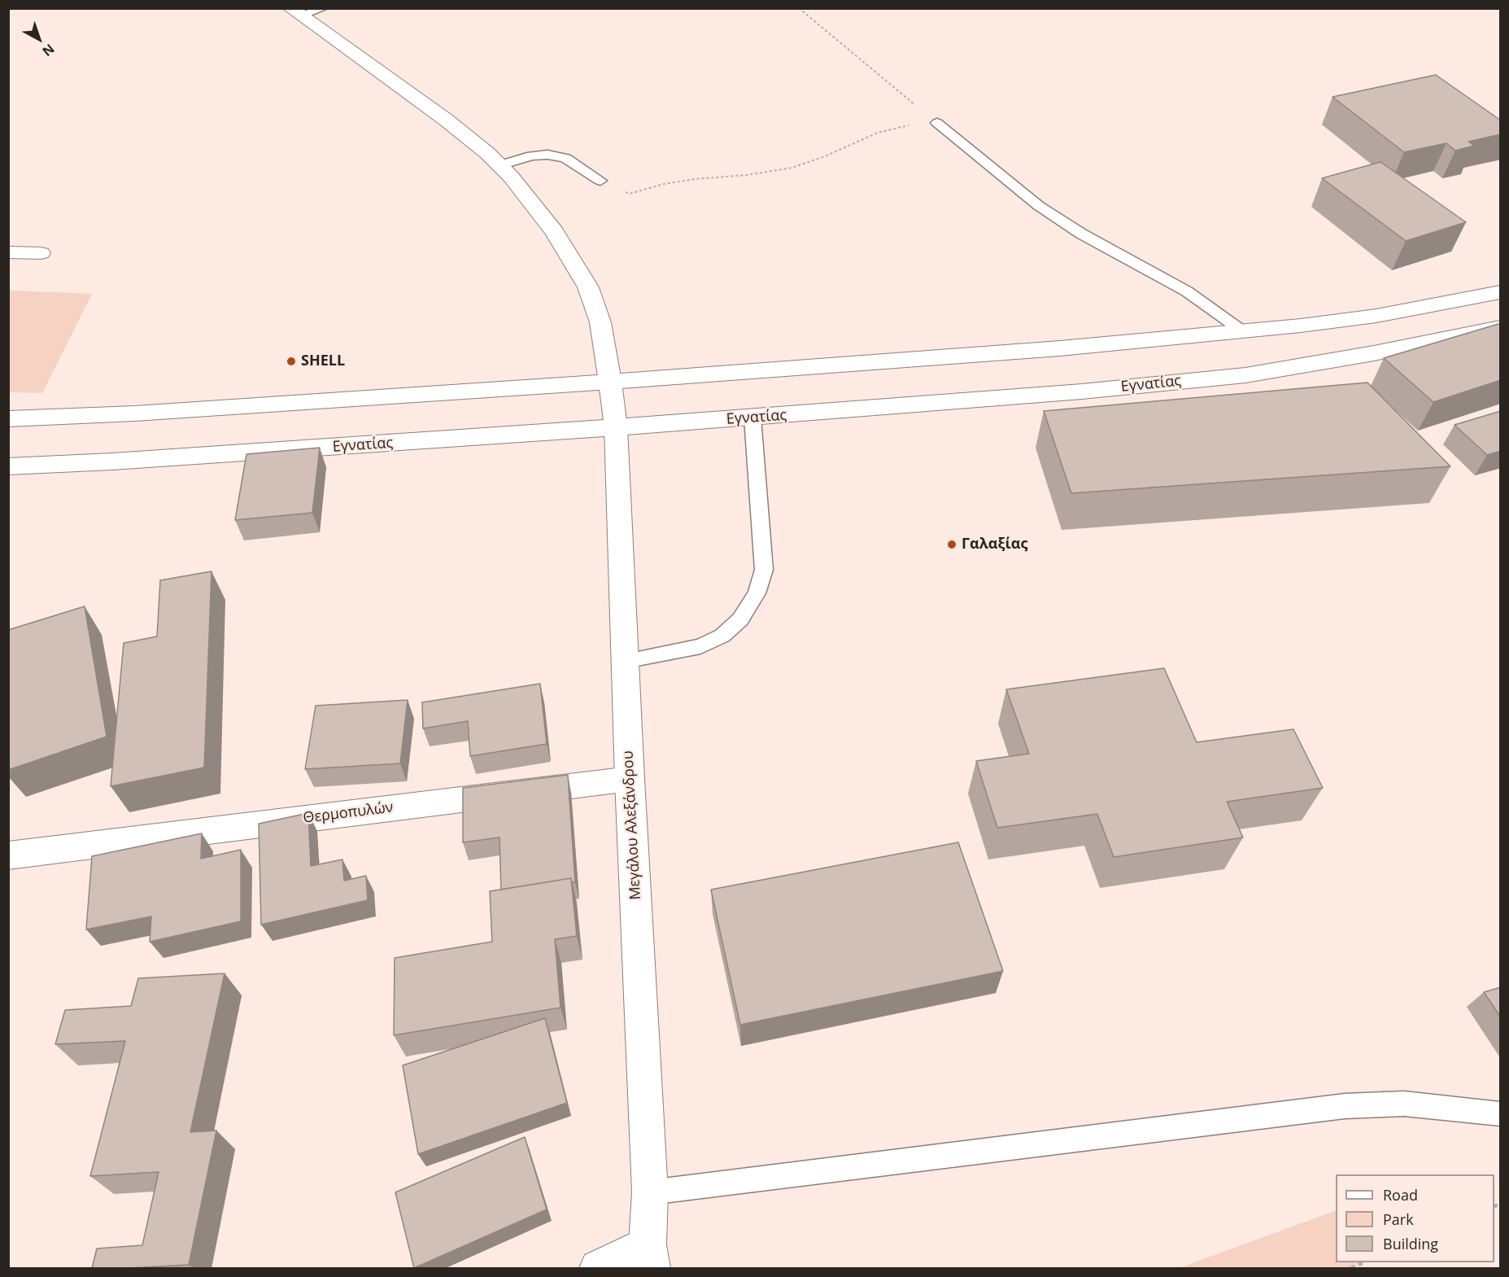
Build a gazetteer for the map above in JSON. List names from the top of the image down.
{
  "streets": {
    "main road": ["Εγνατίας", "Θερμοπυλών", "Μεγάλου Αλεξάνδρου"]
  },
  "crossings": [
    ["Εγνατίας", "Μεγάλου Αλεξάνδρου"],
    ["Θερμοπυλών", "Μεγάλου Αλεξάνδρου"]
  ],
  "places": ["SHELL", "Γαλαξίας"],
  "legend": ["Road", "Park", "Building"],
  "north": "bottom right"
}
